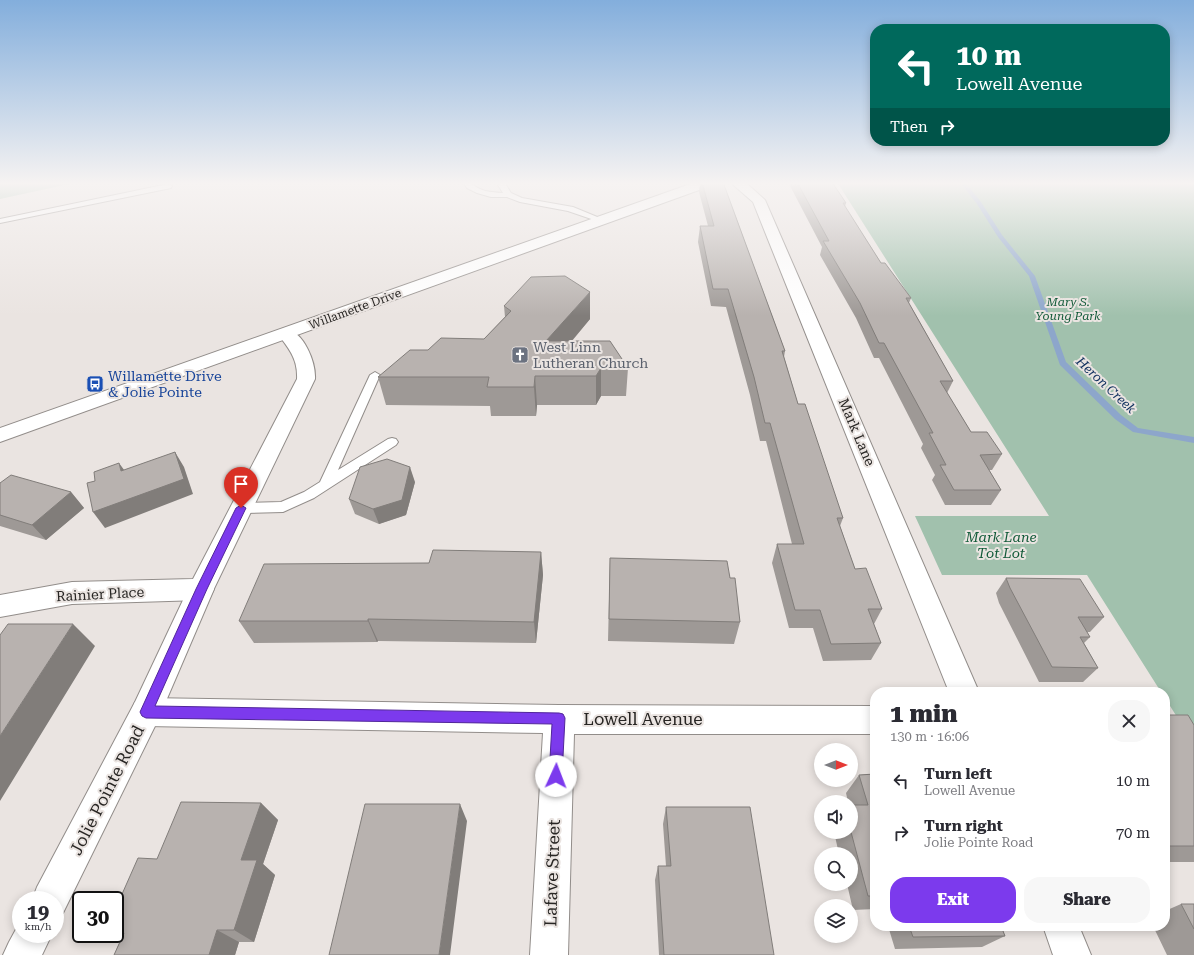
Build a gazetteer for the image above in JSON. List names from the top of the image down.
{
  "streets": {
    "street": [
      "Willamette Drive",
      "Mark Lane",
      "Rainier Place",
      "Lowell Avenue",
      "Jolie Pointe Road",
      "Lafave Street"
    ]
  },
  "crossings": [
    ["Willamette Drive", "Jolie Pointe Road"],
    ["Rainier Place", "Jolie Pointe Road"],
    ["Lowell Avenue", "Jolie Pointe Road"],
    ["Lowell Avenue", "Lafave Street"]
  ],
  "water": ["Heron Creek"],
  "parks": ["Mary S. Young Park", "Mark Lane Tot Lot"],
  "places": {
    "church": ["West Linn Lutheran Church"],
    "bus stop": ["Willamette Drive & Jolie Pointe"]
  },
  "north": "right",
  "page": {
    "turn": ["10 m", "Lowell Avenue"],
    "then": "Then",
    "heading": ["1 min", "130 m · 16:06"],
    "list": [
      {
        "name": "Turn left",
        "note": "Lowell Avenue",
        "value": "10 m"
      },
      {
        "name": "Turn right",
        "note": "Jolie Pointe Road",
        "value": "70 m"
      }
    ],
    "buttons": ["Exit", "Share"],
    "speed": "19 km/h",
    "limit": "30"
  }
}
